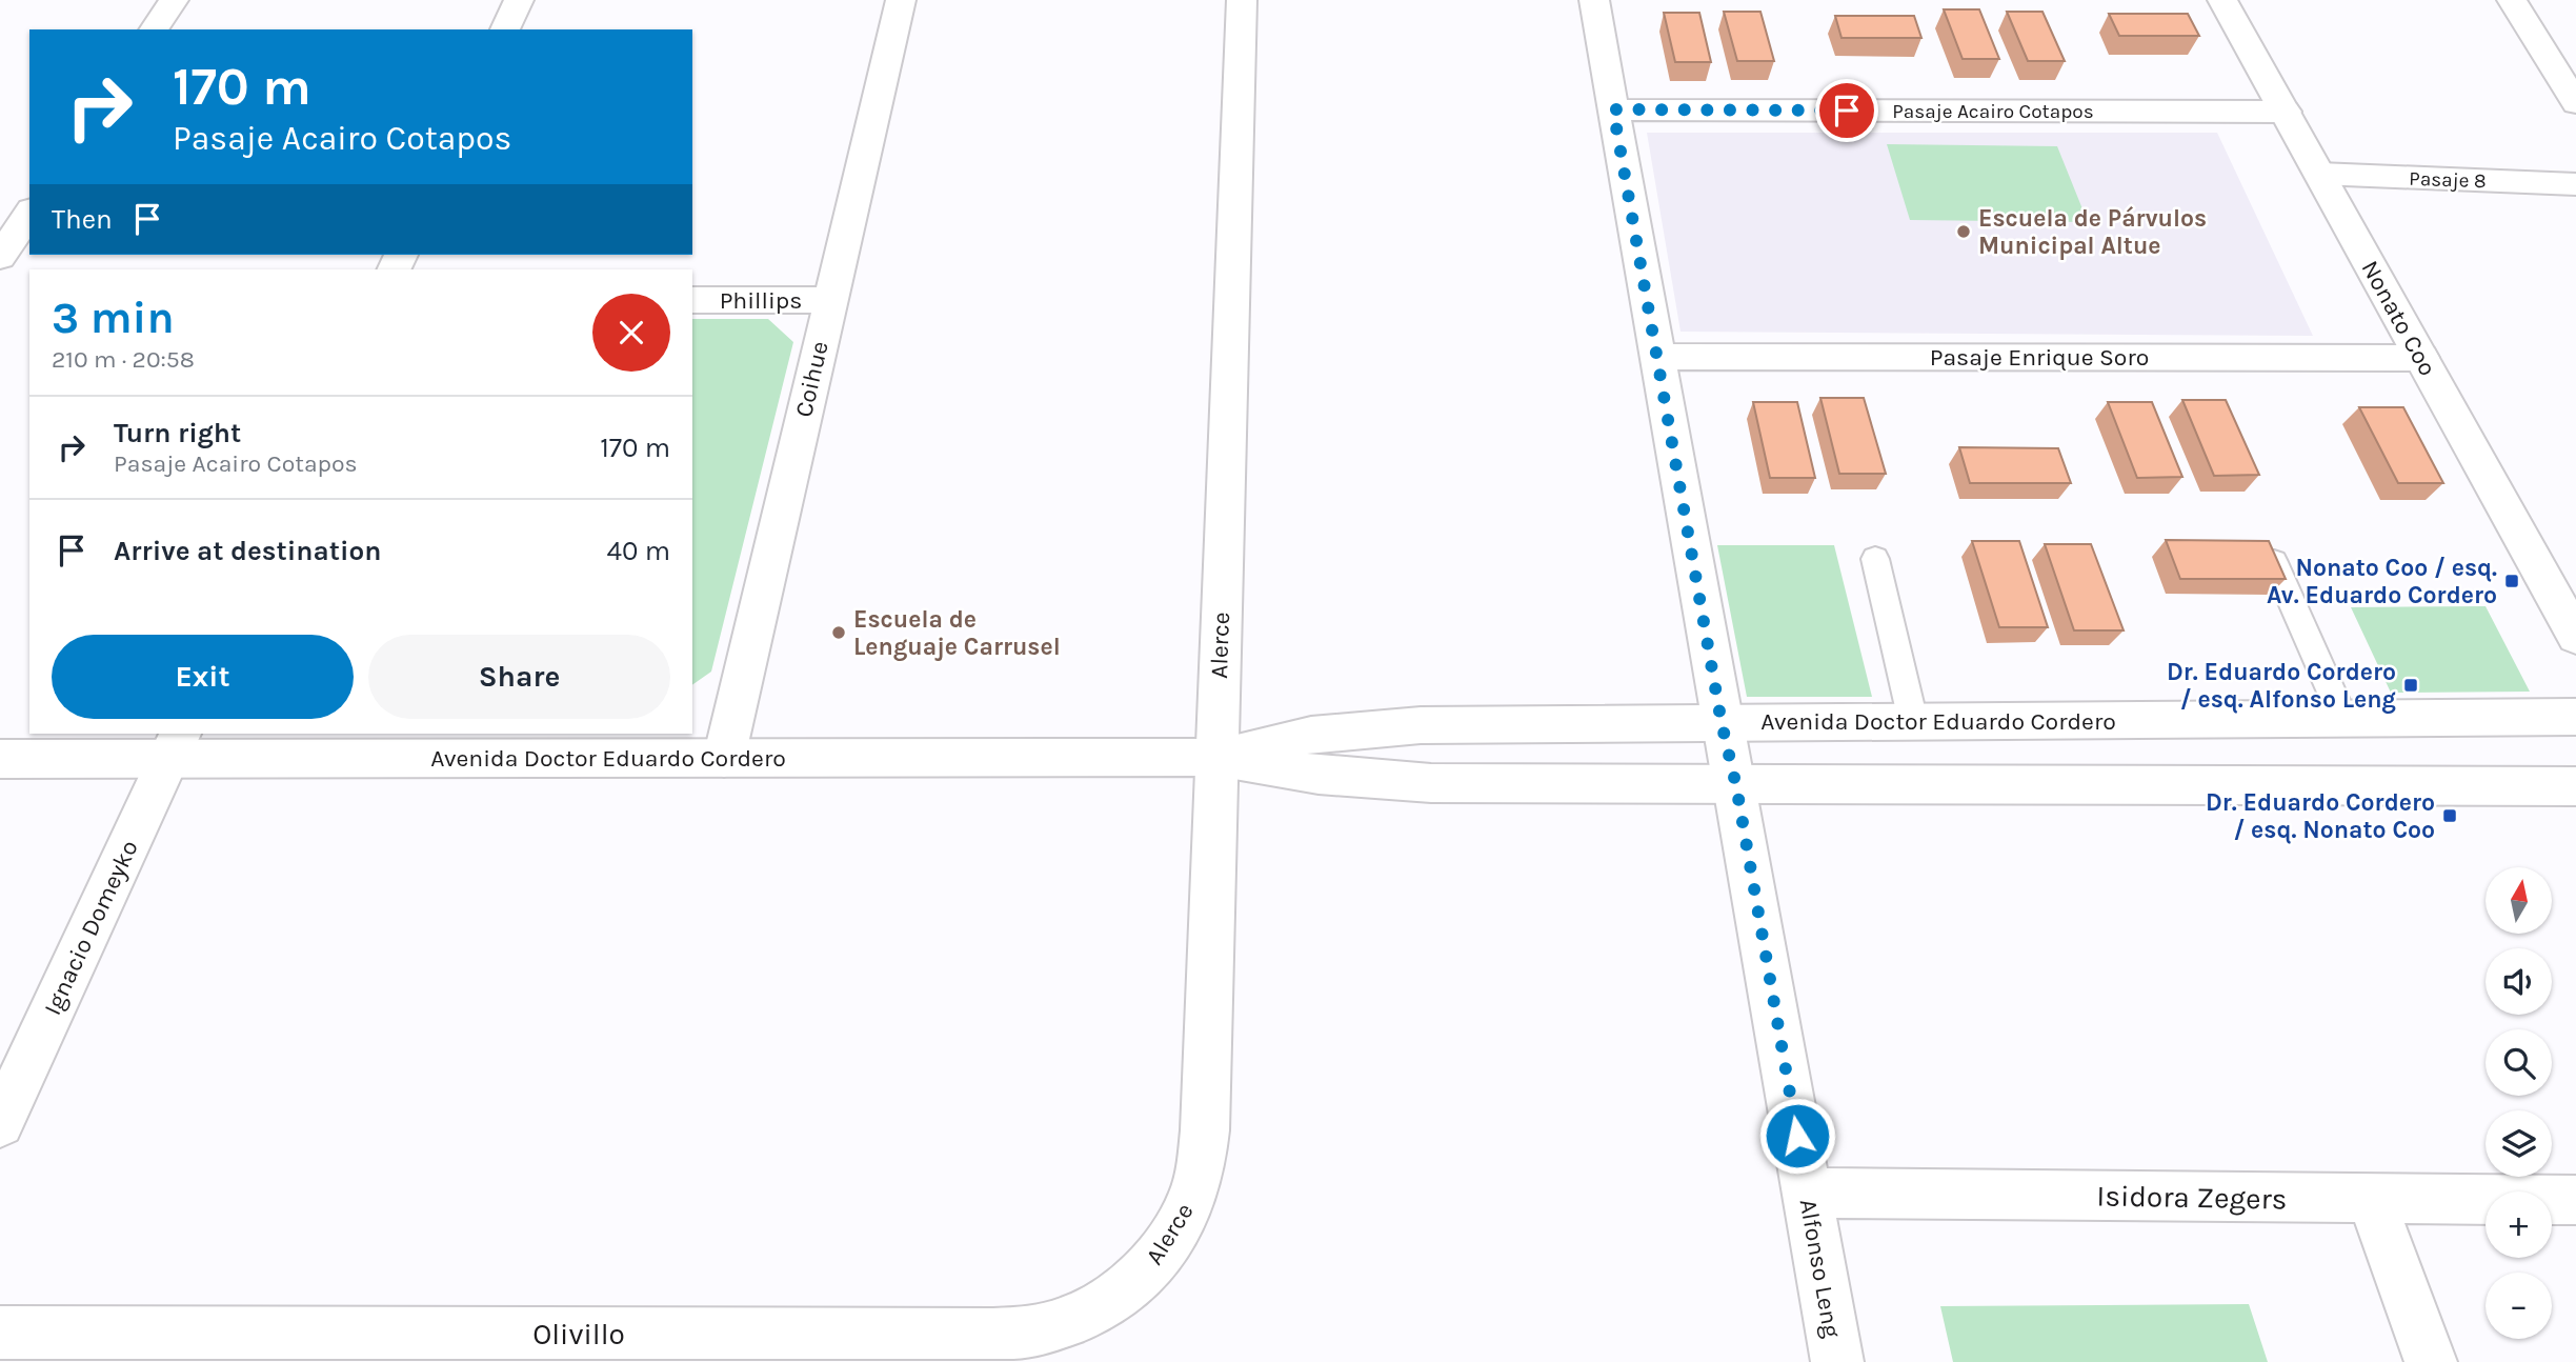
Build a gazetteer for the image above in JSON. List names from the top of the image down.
{
  "streets": {
    "street": [
      "Pasaje Acairo Cotapos",
      "Pasaje 8",
      "Phillips",
      "Nonato Coo",
      "Pasaje Enrique Soro",
      "Coihue",
      "Alerce",
      "Avenida Doctor Eduardo Cordero",
      "Ignacio Domeyko",
      "Isidora Zegers",
      "Alfonso Leng",
      "Olivillo"
    ]
  },
  "crossings": [
    ["Pasaje Acairo Cotapos", "Nonato Coo"],
    ["Pasaje Acairo Cotapos", "Alfonso Leng"],
    ["Pasaje 8", "Nonato Coo"],
    ["Phillips", "Coihue"],
    ["Nonato Coo", "Pasaje Enrique Soro"],
    ["Pasaje Enrique Soro", "Alfonso Leng"],
    ["Coihue", "Avenida Doctor Eduardo Cordero"],
    ["Alerce", "Avenida Doctor Eduardo Cordero"],
    ["Alerce", "Olivillo"],
    ["Avenida Doctor Eduardo Cordero", "Ignacio Domeyko"],
    ["Avenida Doctor Eduardo Cordero", "Alfonso Leng"],
    ["Isidora Zegers", "Alfonso Leng"]
  ],
  "places": {
    "other": ["Escuela de Párvulos Municipal Altue", "Escuela de Lenguaje Carrusel"],
    "transit": ["Nonato Coo / esq. Av. Eduardo Cordero", "Dr. Eduardo Cordero / esq. Alfonso Leng", "Dr. Eduardo Cordero / esq. Nonato Coo"]
  },
  "north": "top",
  "page": {
    "turn": ["170 m", "Pasaje Acairo Cotapos"],
    "then": "Then",
    "heading": ["3 min", "210 m · 20:58"],
    "list": [
      {
        "name": "Turn right",
        "note": "Pasaje Acairo Cotapos",
        "value": "170 m"
      },
      {
        "name": "Arrive at destination",
        "value": "40 m"
      }
    ],
    "buttons": ["Exit", "Share"],
    "map_buttons": ["+", "−"]
  }
}
